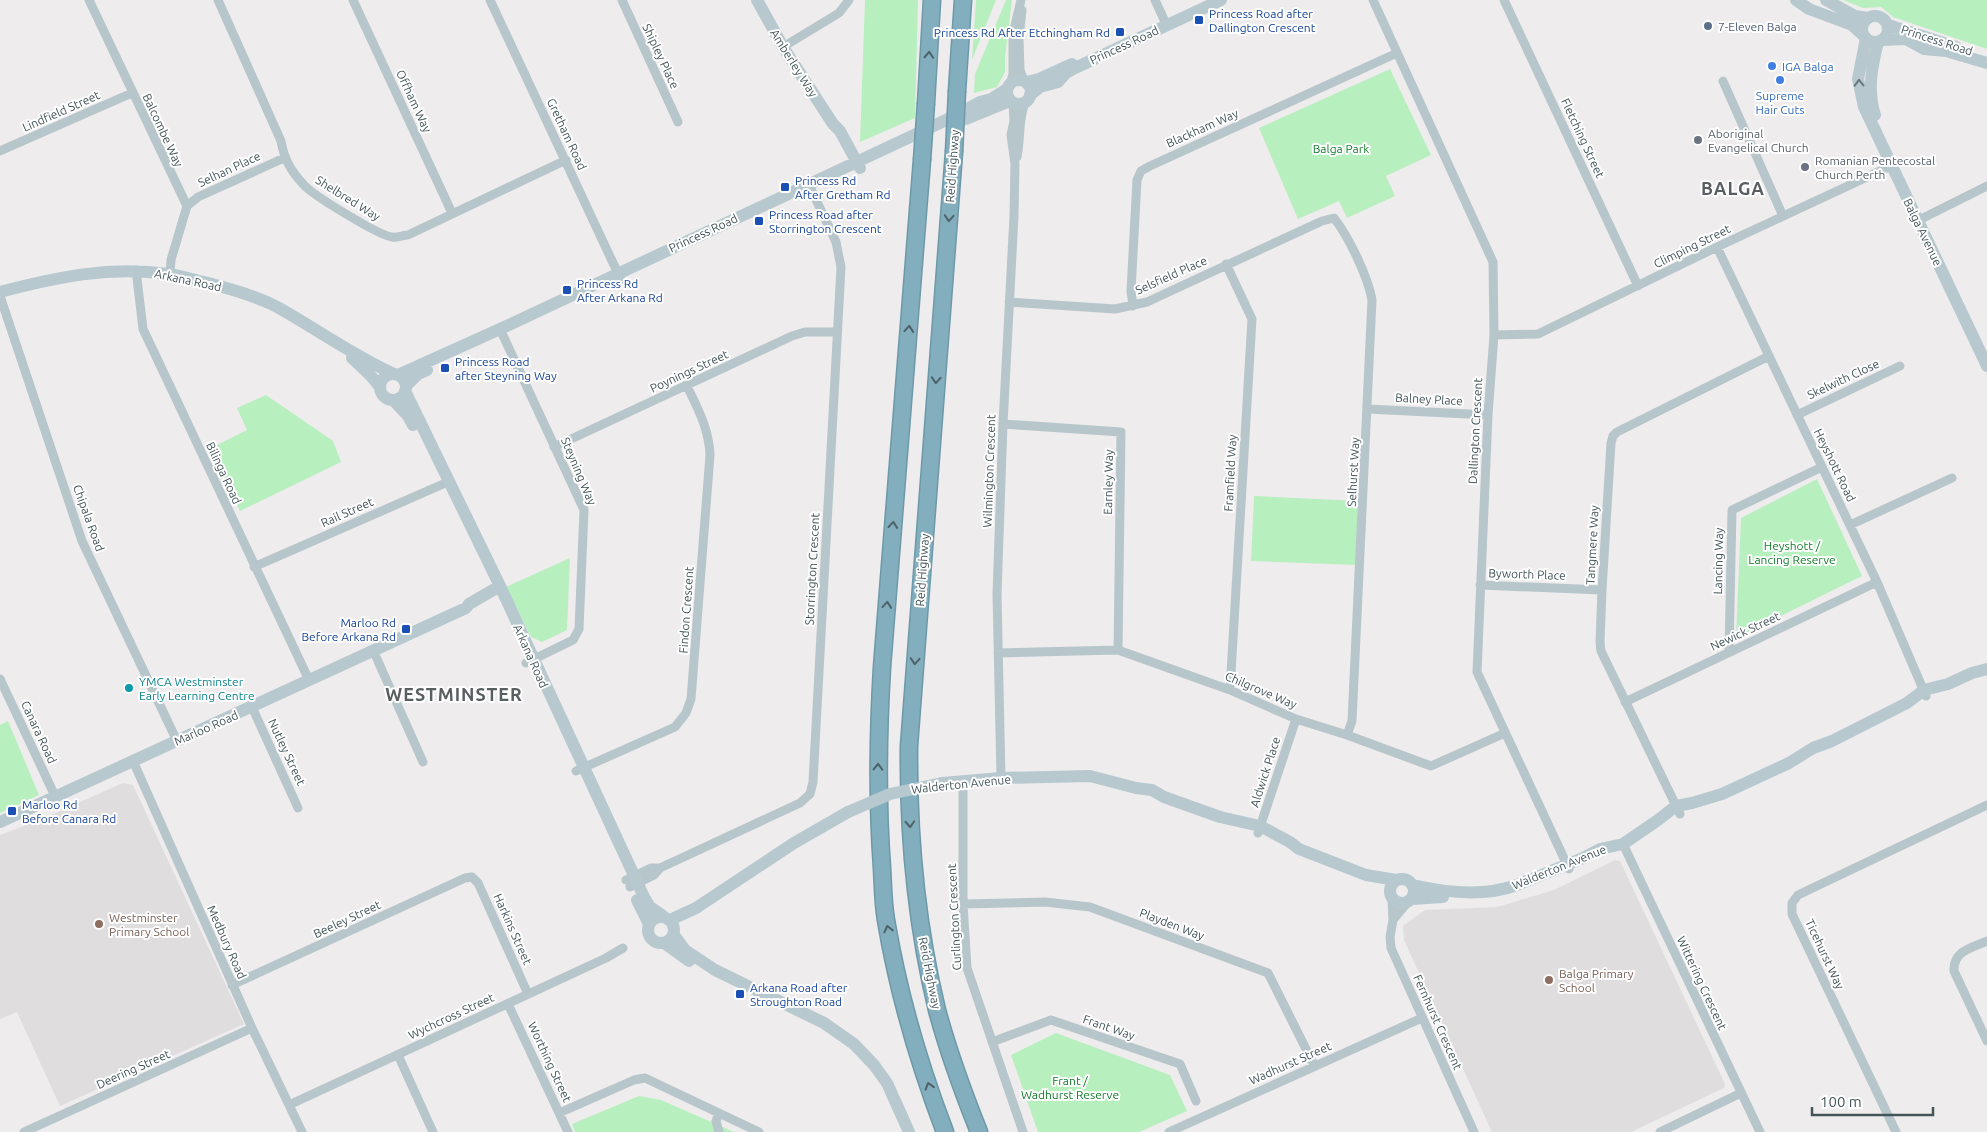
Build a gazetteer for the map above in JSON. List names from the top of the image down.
{
  "streets": {
    "highway": ["Reid Highway"],
    "street": [
      "Princess Road",
      "Shipley Place",
      "Amberley Way",
      "Offham Way",
      "Lindfield Street",
      "Blackham Way",
      "Balcombe Way",
      "Gretham Road",
      "Fletching Street",
      "Selhan Place",
      "Shelbred Way",
      "Balga Avenue",
      "Climping Street",
      "Selsfield Place",
      "Arkana Road",
      "Poynings Street",
      "Skelwith Close",
      "Balney Place",
      "Dallington Crescent",
      "Heyshott Road",
      "Steyning Way",
      "Wilmington Crescent",
      "Selhurst Way",
      "Bilinga Road",
      "Framfield Way",
      "Earnley Way",
      "Rail Street",
      "Chipala Road",
      "Tangmere Way",
      "Lancing Way",
      "Storrington Crescent",
      "Byworth Place",
      "Findon Crescent",
      "Newick Street",
      "Chilgrove Way",
      "Marloo Road",
      "Canara Road",
      "Nutley Street",
      "Aldwick Place",
      "Walderton Avenue",
      "Curlington Crescent",
      "Beeley Street",
      "Playden Way",
      "Harkins Street",
      "Medbury Road",
      "Ticehurst Way",
      "Wittering Crescent",
      "Wychcross Street",
      "Fernhurst Crescent",
      "Frant Way",
      "Worthing Street",
      "Wadhurst Street",
      "Deering Street"
    ]
  },
  "crossings": [
    ["Princess Road", "Amberley Way"],
    ["Princess Road", "Gretham Road"],
    ["Princess Road", "Balga Avenue"],
    ["Princess Road", "Arkana Road"],
    ["Princess Road", "Steyning Way"],
    ["Princess Road", "Wilmington Crescent"],
    ["Princess Road", "Storrington Crescent"],
    ["Offham Way", "Shelbred Way"],
    ["Lindfield Street", "Balcombe Way"],
    ["Blackham Way", "Selsfield Place"],
    ["Blackham Way", "Dallington Crescent"],
    ["Balcombe Way", "Selhan Place"],
    ["Gretham Road", "Shelbred Way"],
    ["Fletching Street", "Climping Street"],
    ["Selhan Place", "Shelbred Way"],
    ["Balga Avenue", "Climping Street"],
    ["Climping Street", "Dallington Crescent"],
    ["Climping Street", "Heyshott Road"],
    ["Selsfield Place", "Wilmington Crescent"],
    ["Selsfield Place", "Selhurst Way"],
    ["Selsfield Place", "Framfield Way"],
    ["Arkana Road", "Steyning Way"],
    ["Arkana Road", "Bilinga Road"],
    ["Arkana Road", "Rail Street"],
    ["Arkana Road", "Chipala Road"],
    ["Arkana Road", "Storrington Crescent"],
    ["Arkana Road", "Findon Crescent"],
    ["Arkana Road", "Marloo Road"],
    ["Arkana Road", "Walderton Avenue"],
    ["Poynings Street", "Steyning Way"],
    ["Poynings Street", "Storrington Crescent"],
    ["Poynings Street", "Findon Crescent"],
    ["Skelwith Close", "Heyshott Road"],
    ["Balney Place", "Dallington Crescent"],
    ["Balney Place", "Selhurst Way"],
    ["Dallington Crescent", "Byworth Place"],
    ["Dallington Crescent", "Chilgrove Way"],
    ["Dallington Crescent", "Walderton Avenue"],
    ["Heyshott Road", "Tangmere Way"],
    ["Heyshott Road", "Lancing Way"],
    ["Heyshott Road", "Newick Street"],
    ["Heyshott Road", "Walderton Avenue"],
    ["Wilmington Crescent", "Earnley Way"],
    ["Wilmington Crescent", "Chilgrove Way"],
    ["Wilmington Crescent", "Walderton Avenue"],
    ["Selhurst Way", "Chilgrove Way"],
    ["Bilinga Road", "Rail Street"],
    ["Bilinga Road", "Marloo Road"],
    ["Framfield Way", "Chilgrove Way"],
    ["Earnley Way", "Chilgrove Way"],
    ["Chipala Road", "Marloo Road"],
    ["Tangmere Way", "Byworth Place"],
    ["Tangmere Way", "Newick Street"],
    ["Tangmere Way", "Walderton Avenue"],
    ["Lancing Way", "Newick Street"],
    ["Chilgrove Way", "Aldwick Place"],
    ["Marloo Road", "Canara Road"],
    ["Marloo Road", "Nutley Street"],
    ["Marloo Road", "Medbury Road"],
    ["Aldwick Place", "Walderton Avenue"],
    ["Walderton Avenue", "Curlington Crescent"],
    ["Walderton Avenue", "Wittering Crescent"],
    ["Walderton Avenue", "Fernhurst Crescent"],
    ["Curlington Crescent", "Playden Way"],
    ["Curlington Crescent", "Frant Way"],
    ["Beeley Street", "Harkins Street"],
    ["Beeley Street", "Medbury Road"],
    ["Playden Way", "Wadhurst Street"],
    ["Harkins Street", "Wychcross Street"],
    ["Medbury Road", "Wychcross Street"],
    ["Medbury Road", "Deering Street"],
    ["Wychcross Street", "Worthing Street"],
    ["Fernhurst Crescent", "Wadhurst Street"]
  ],
  "districts": ["BALGA", "WESTMINSTER"],
  "parks": ["Balga Park", "Heyshott / Lancing Reserve", "Frant / Wadhurst Reserve"],
  "places": {
    "transit": [
      "Princess Road after Dallington Crescent",
      "Princess Rd After Etchingham Rd",
      "Princess Rd After Gretham Rd",
      "Princess Road after Storrington Crescent",
      "Princess Rd After Arkana Rd",
      "Princess Road after Steyning Way",
      "Marloo Rd Before Arkana Rd",
      "Marloo Rd Before Canara Rd",
      "Arkana Road after Stroughton Road"
    ],
    "other": [
      "7-Eleven Balga",
      "IGA Balga",
      "Supreme Hair Cuts",
      "Aboriginal Evangelical Church",
      "Romanian Pentecostal Church Perth",
      "YMCA Westminster Early Learning Centre",
      "Westminster Primary School",
      "Balga Primary School"
    ]
  },
  "scale_bar": "100 m"
}
